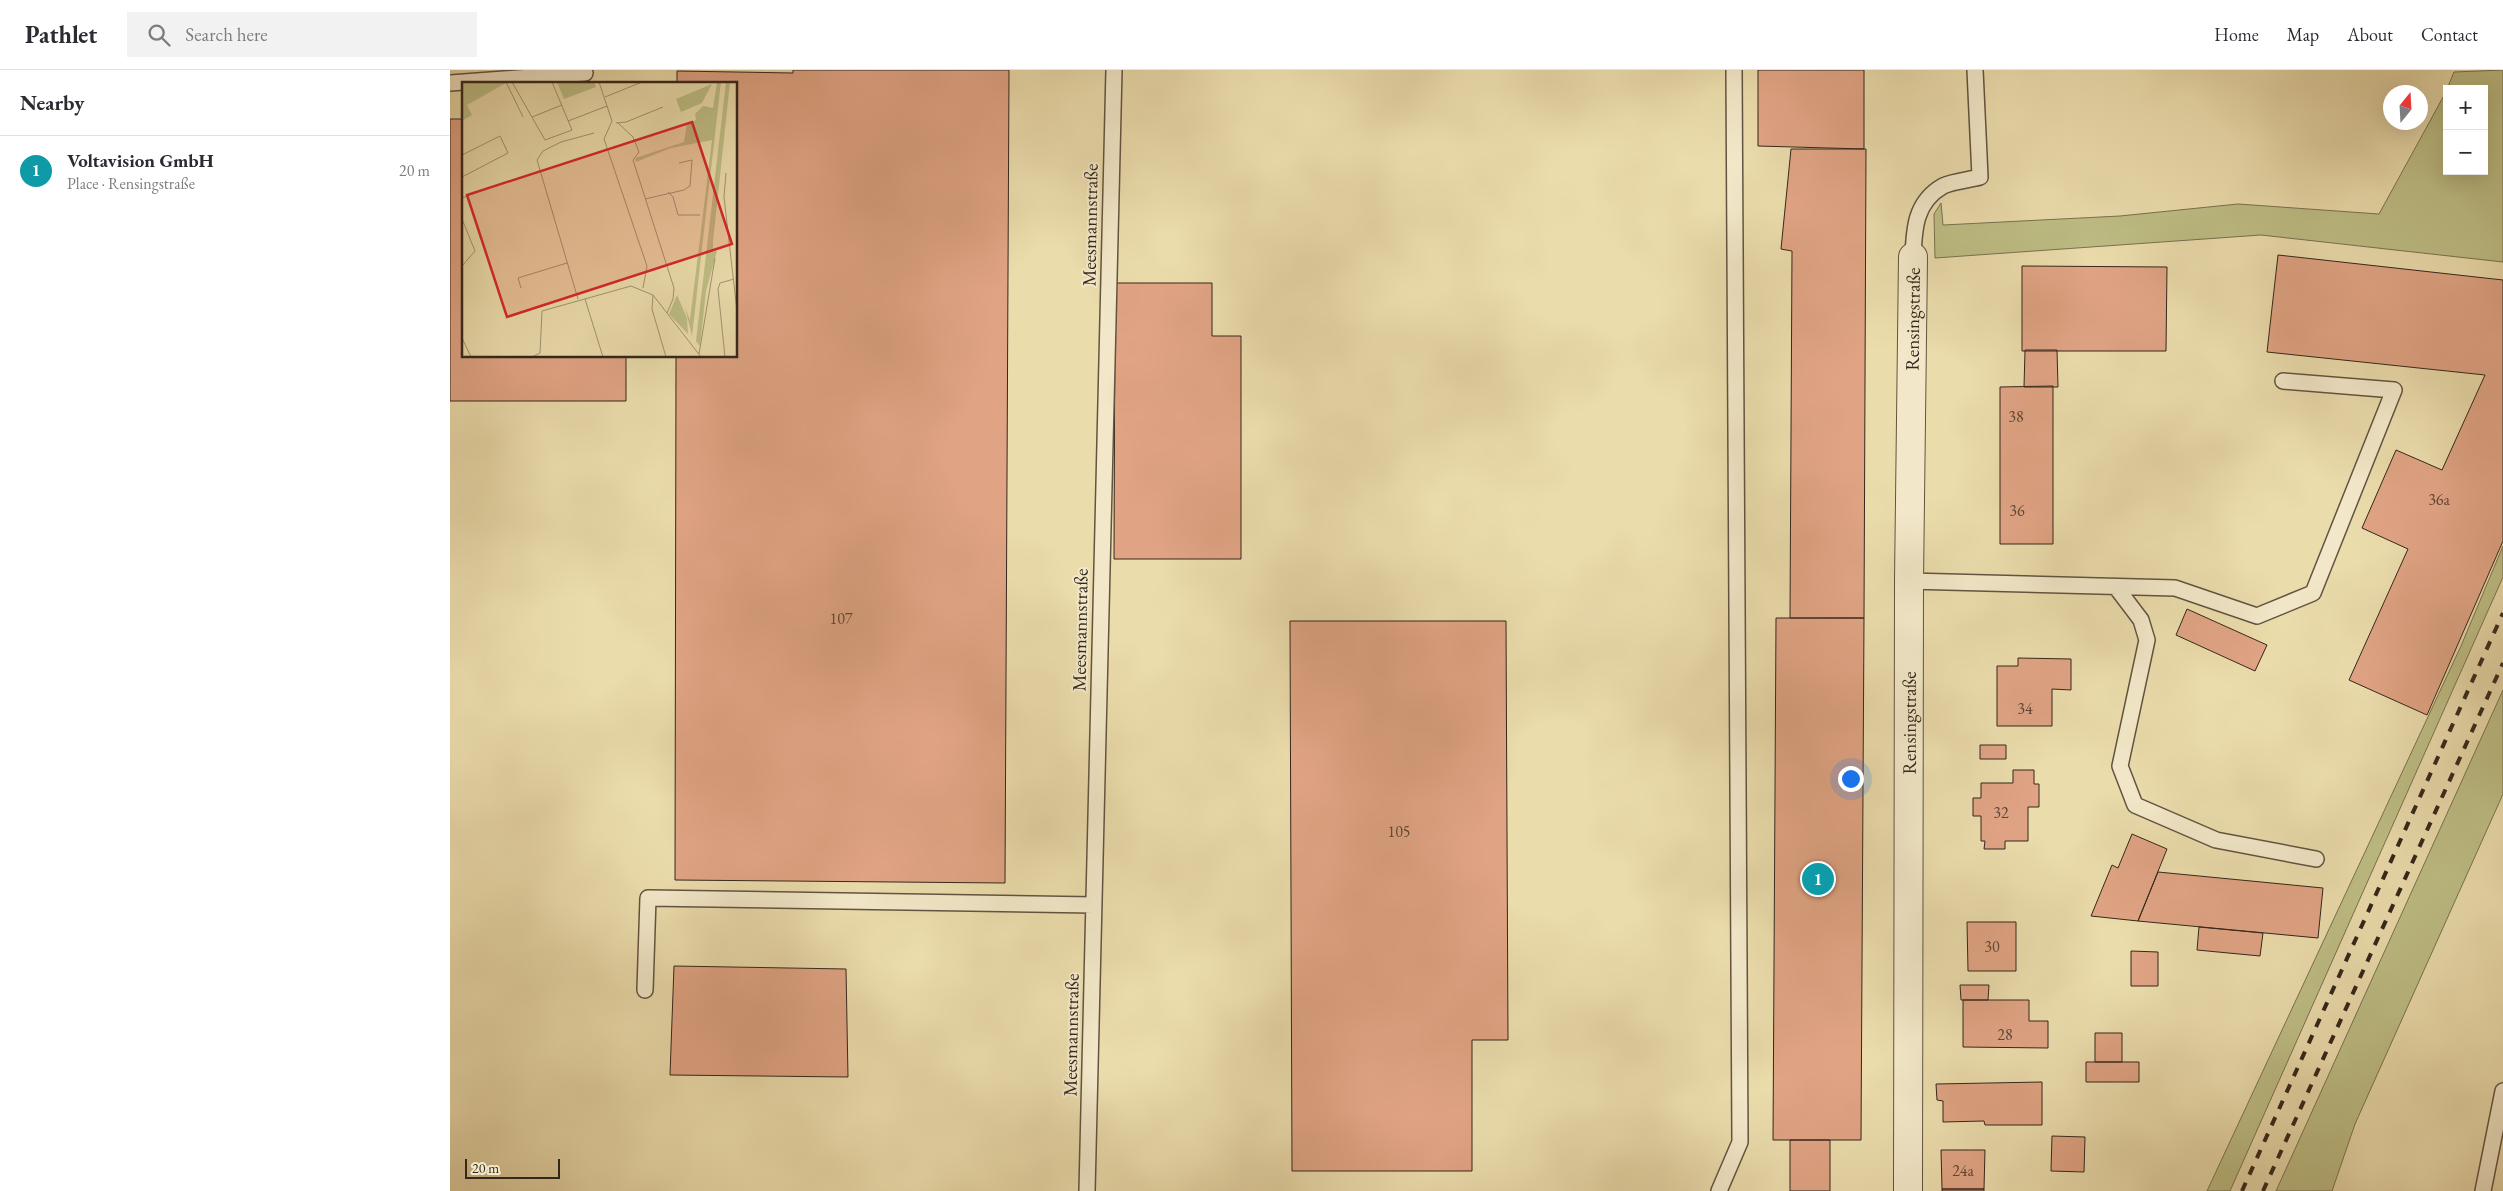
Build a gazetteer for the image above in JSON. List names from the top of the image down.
{
  "streets": {
    "street": ["Rensingstraße"],
    "lane": ["Meesmannstraße"]
  },
  "house_numbers": [
    "38",
    "36a",
    "36",
    "107",
    "34",
    "32",
    "105",
    "30",
    "28",
    "24a"
  ],
  "scale_bar": "20 m",
  "north": "top",
  "page": {
    "header": "Pathlet",
    "search": "Search here",
    "nav": [
      "Home",
      "Map",
      "About",
      "Contact"
    ],
    "heading": "Nearby",
    "map_buttons": ["+", "−"],
    "list": [
      {
        "mark": "1",
        "name": "Voltavision GmbH",
        "note": "Place · Rensingstraße",
        "value": "20 m"
      }
    ],
    "pins": "1",
    "scale": "20 m"
  }
}
